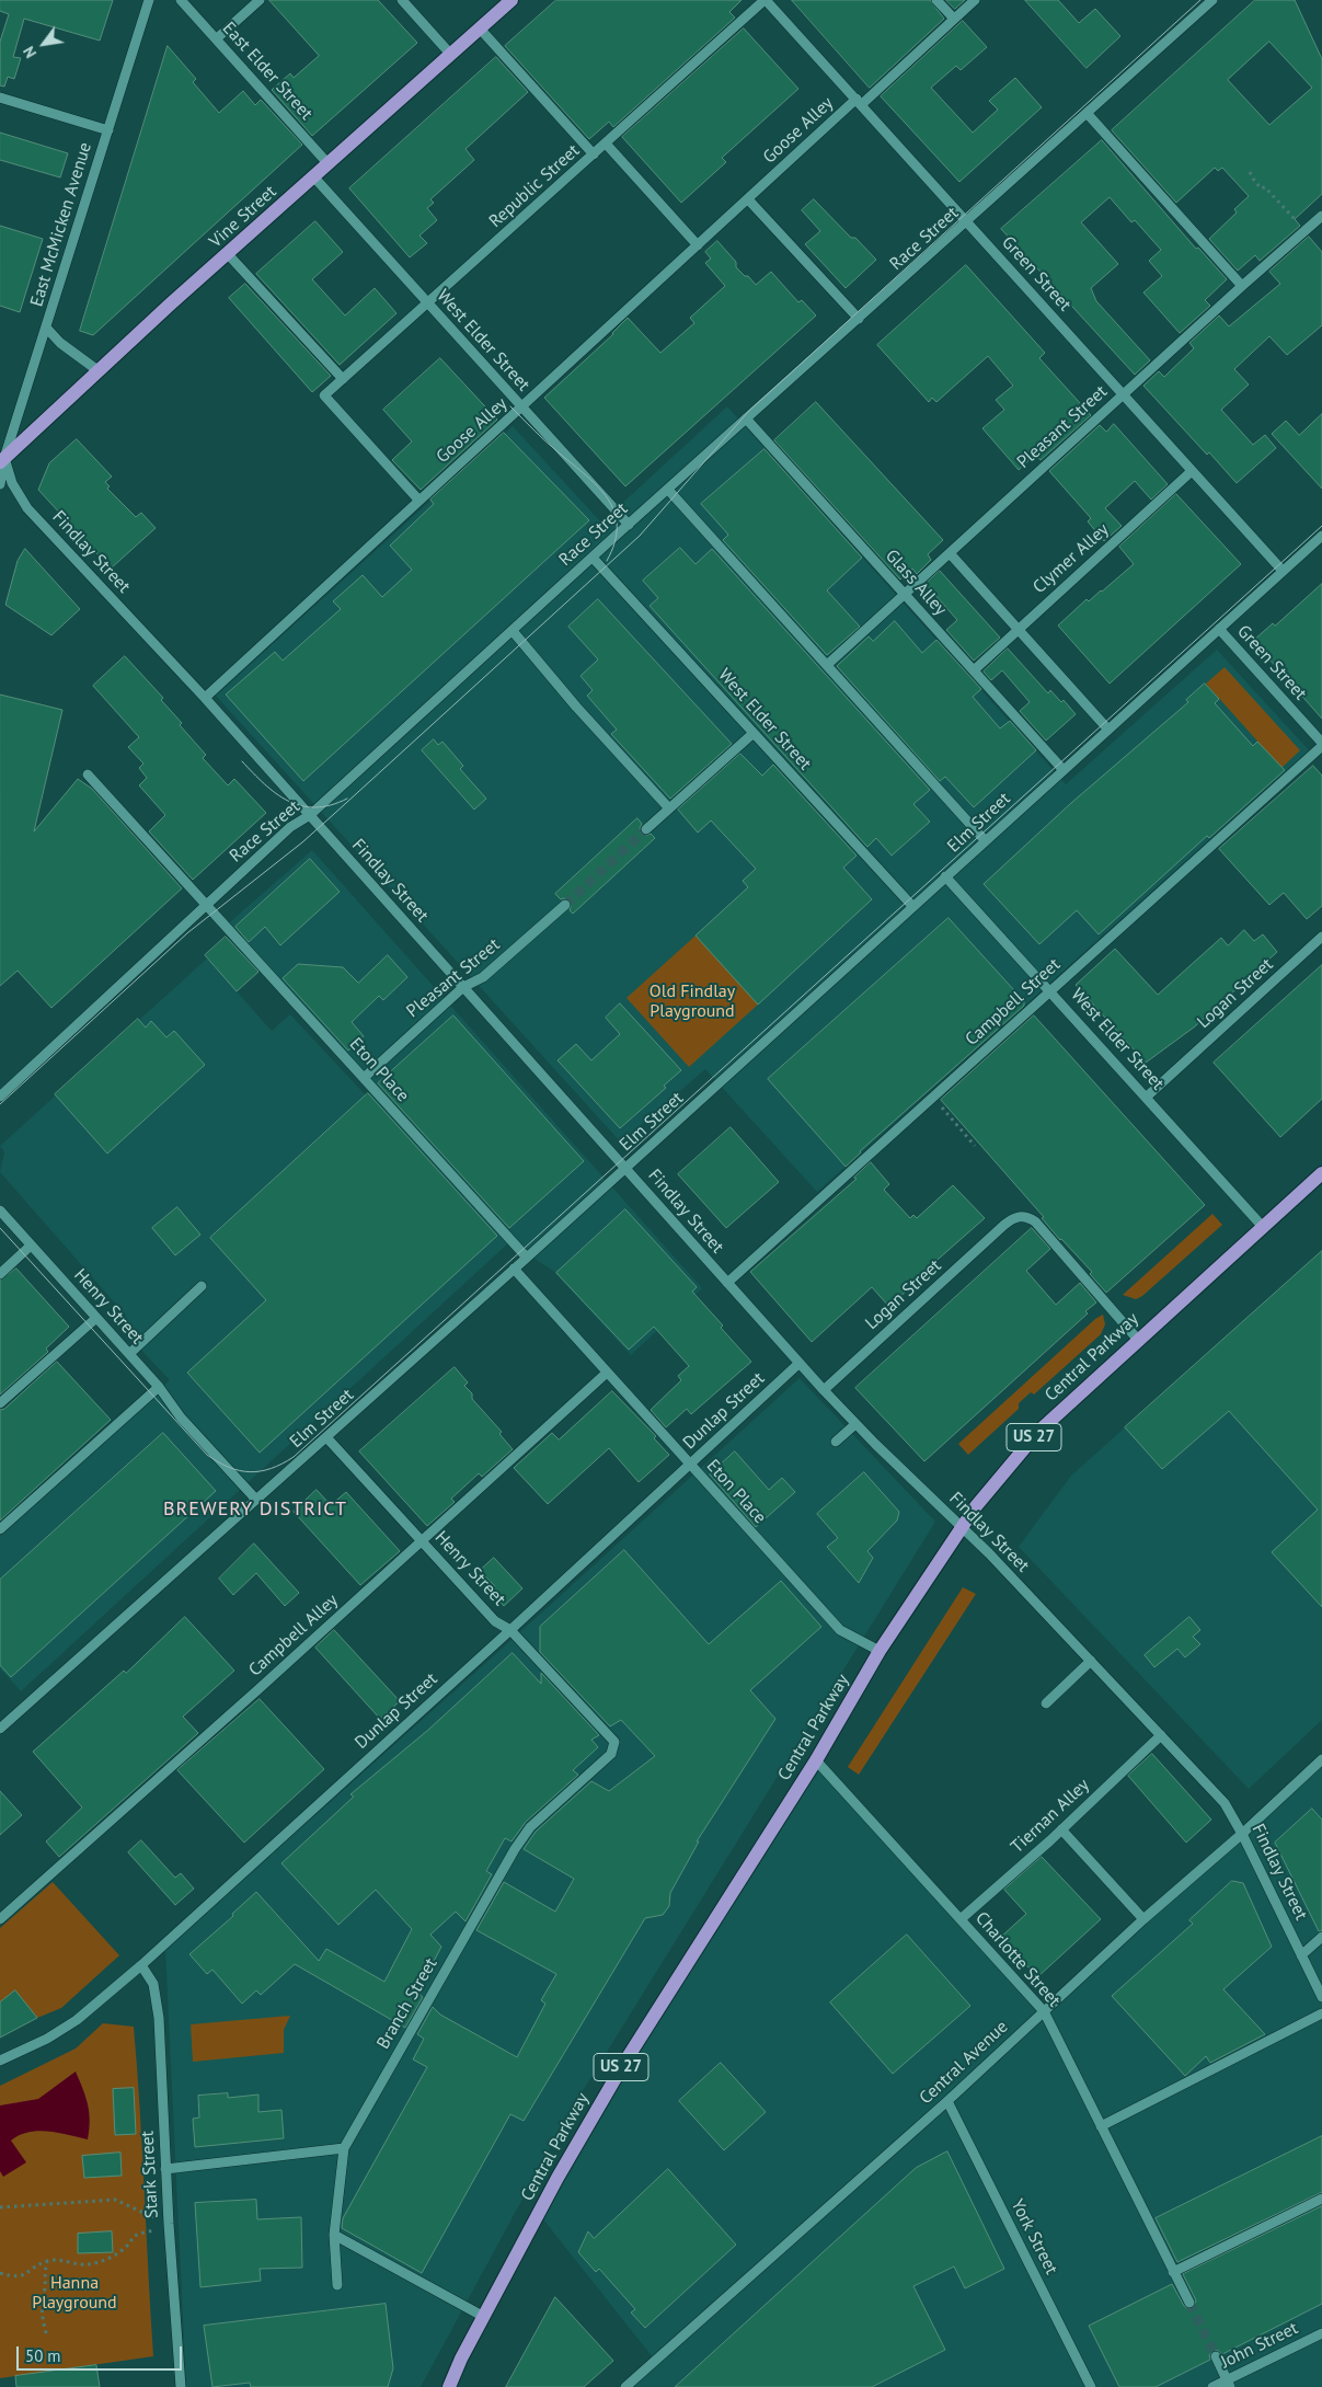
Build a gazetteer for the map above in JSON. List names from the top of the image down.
{
  "streets": {
    "main road": ["Vine Street", "Central Parkway", "US 27"],
    "street": [
      "East Elder Street",
      "Goose Alley",
      "Republic Street",
      "East McMicken Avenue",
      "Race Street",
      "Green Street",
      "West Elder Street",
      "Pleasant Street",
      "Findlay Street",
      "Clymer Alley",
      "Glass Alley",
      "Elm Street",
      "Logan Street",
      "Campbell Street",
      "Eton Place",
      "Henry Street",
      "Dunlap Street",
      "Campbell Alley",
      "Tiernan Alley",
      "Charlotte Street",
      "Branch Street",
      "Central Avenue",
      "Stark Street",
      "York Street",
      "John Street"
    ]
  },
  "crossings": [
    ["East Elder Street", "Vine Street"],
    ["Goose Alley", "Republic Street"],
    ["Goose Alley", "Green Street"],
    ["Goose Alley", "West Elder Street"],
    ["Goose Alley", "Findlay Street"],
    ["Republic Street", "Green Street"],
    ["Republic Street", "West Elder Street"],
    ["Vine Street", "East McMicken Avenue"],
    ["Vine Street", "West Elder Street"],
    ["Vine Street", "Findlay Street"],
    ["East McMicken Avenue", "Findlay Street"],
    ["Race Street", "Green Street"],
    ["Race Street", "West Elder Street"],
    ["Race Street", "Findlay Street"],
    ["Race Street", "Glass Alley"],
    ["Race Street", "Eton Place"],
    ["Green Street", "Pleasant Street"],
    ["Green Street", "Clymer Alley"],
    ["Green Street", "Elm Street"],
    ["Green Street", "Campbell Street"],
    ["West Elder Street", "Elm Street"],
    ["West Elder Street", "Logan Street"],
    ["West Elder Street", "Campbell Street"],
    ["West Elder Street", "Central Parkway"],
    ["Pleasant Street", "Findlay Street"],
    ["Pleasant Street", "Glass Alley"],
    ["Pleasant Street", "Eton Place"],
    ["Findlay Street", "Elm Street"],
    ["Findlay Street", "Logan Street"],
    ["Findlay Street", "Campbell Street"],
    ["Findlay Street", "Central Parkway"],
    ["Findlay Street", "Dunlap Street"],
    ["Findlay Street", "Tiernan Alley"],
    ["Findlay Street", "Central Avenue"],
    ["Clymer Alley", "Glass Alley"],
    ["Glass Alley", "Elm Street"],
    ["Elm Street", "Eton Place"],
    ["Elm Street", "Henry Street"],
    ["Logan Street", "Central Parkway"],
    ["Eton Place", "Central Parkway"],
    ["Eton Place", "Dunlap Street"],
    ["Eton Place", "Campbell Alley"],
    ["Henry Street", "Dunlap Street"],
    ["Henry Street", "Campbell Alley"],
    ["Henry Street", "Branch Street"],
    ["Central Parkway", "Charlotte Street"],
    ["Dunlap Street", "Stark Street"],
    ["Tiernan Alley", "Charlotte Street"],
    ["Charlotte Street", "Central Avenue"],
    ["Central Avenue", "York Street"]
  ],
  "districts": ["BREWERY DISTRICT"],
  "parks": ["Old Findlay Playground", "Hanna Playground"],
  "scale_bar": "50 m",
  "north": "bottom left"
}
